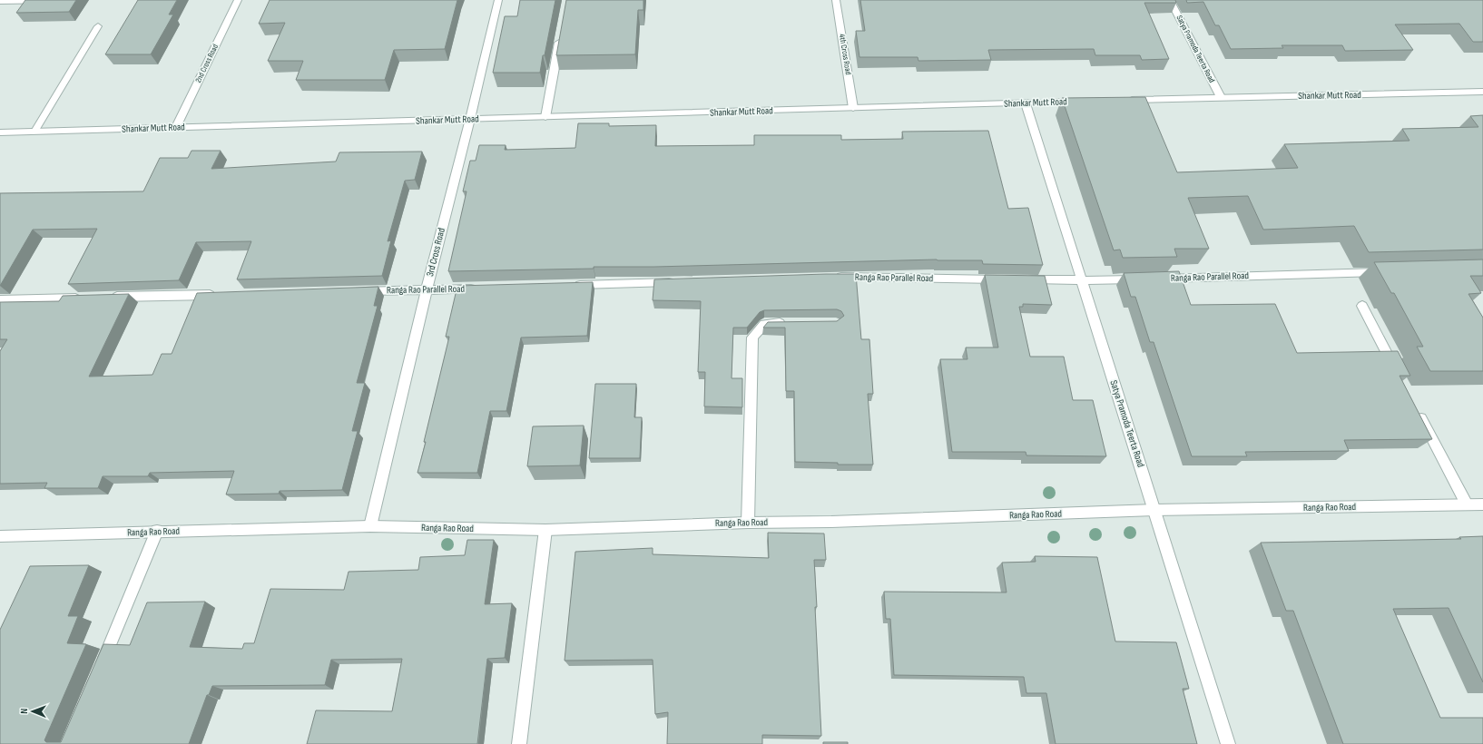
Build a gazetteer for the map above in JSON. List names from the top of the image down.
{
  "streets": {
    "street": [
      "Satya Pramoda Teerta Road",
      "4th Cross Road",
      "2nd Cross Road",
      "Shankar Mutt Road",
      "3rd Cross Road",
      "Ranga Rao Parallel Road",
      "Ranga Rao Road"
    ]
  },
  "crossings": [
    ["Satya Pramoda Teerta Road", "Shankar Mutt Road"],
    ["Satya Pramoda Teerta Road", "Ranga Rao Parallel Road"],
    ["Satya Pramoda Teerta Road", "Ranga Rao Road"],
    ["4th Cross Road", "Shankar Mutt Road"],
    ["2nd Cross Road", "Shankar Mutt Road"],
    ["Shankar Mutt Road", "3rd Cross Road"],
    ["3rd Cross Road", "Ranga Rao Parallel Road"],
    ["3rd Cross Road", "Ranga Rao Road"]
  ],
  "north": "left"
}
